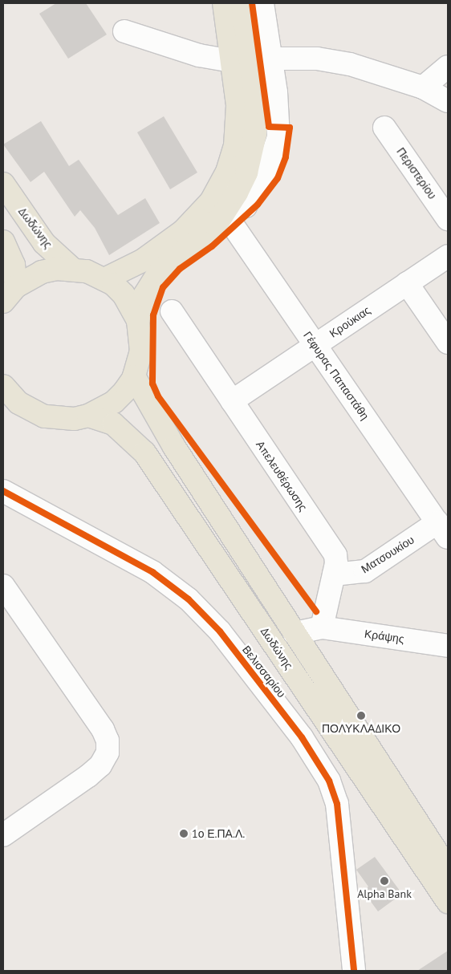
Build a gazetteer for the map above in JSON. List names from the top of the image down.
{
  "streets": {
    "main road": ["Δωδώνης"],
    "street": [
      "Περιστερίου",
      "Κρούκιας",
      "Γέφυρας Παπαστάθη",
      "Απελευθέρωσης",
      "Ματσουκίου",
      "Κράψης",
      "Βελισσαρίου"
    ]
  },
  "crossings": [
    ["Κρούκιας", "Γέφυρας Παπαστάθη"],
    ["Κρούκιας", "Απελευθέρωσης"],
    ["Γέφυρας Παπαστάθη", "Ματσουκίου"],
    ["Απελευθέρωσης", "Ματσουκίου"],
    ["Απελευθέρωσης", "Κράψης"]
  ],
  "places": ["ΠΟΛΥΚΛΑΔΙΚΟ", "1ο Ε.ΠΑ.Λ.", "Alpha Bank"]
}
